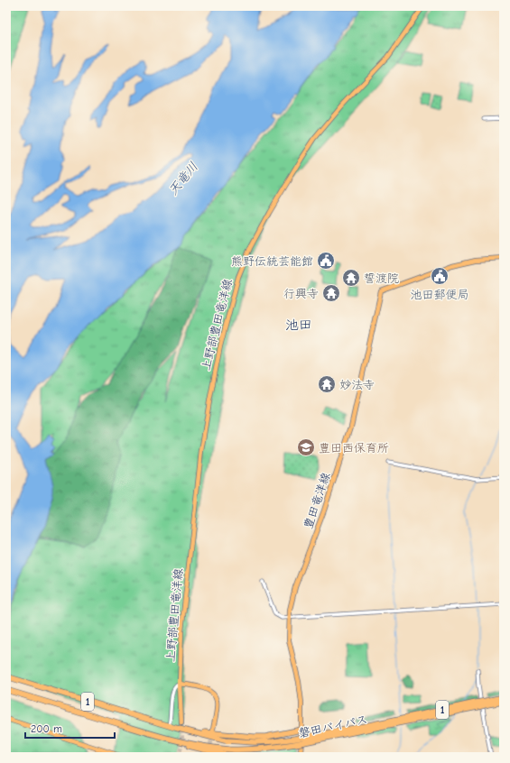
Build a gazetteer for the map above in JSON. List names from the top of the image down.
{
  "streets": {
    "highway": ["1", "磐田バイパス"],
    "main road": ["上野部豊田竜洋線", "豊田竜洋線"]
  },
  "crossings": [
    ["豊田竜洋線", "1"],
    ["1", "磐田バイパス"]
  ],
  "districts": ["池田"],
  "water": ["天竜川"],
  "places": {
    "public building": ["熊野伝統芸能館", "池田郵便局"],
    "temple": ["誓渡院", "行興寺", "妙法寺"],
    "school or university": ["豊田西保育所"]
  },
  "scale_bar": "200 m"
}
